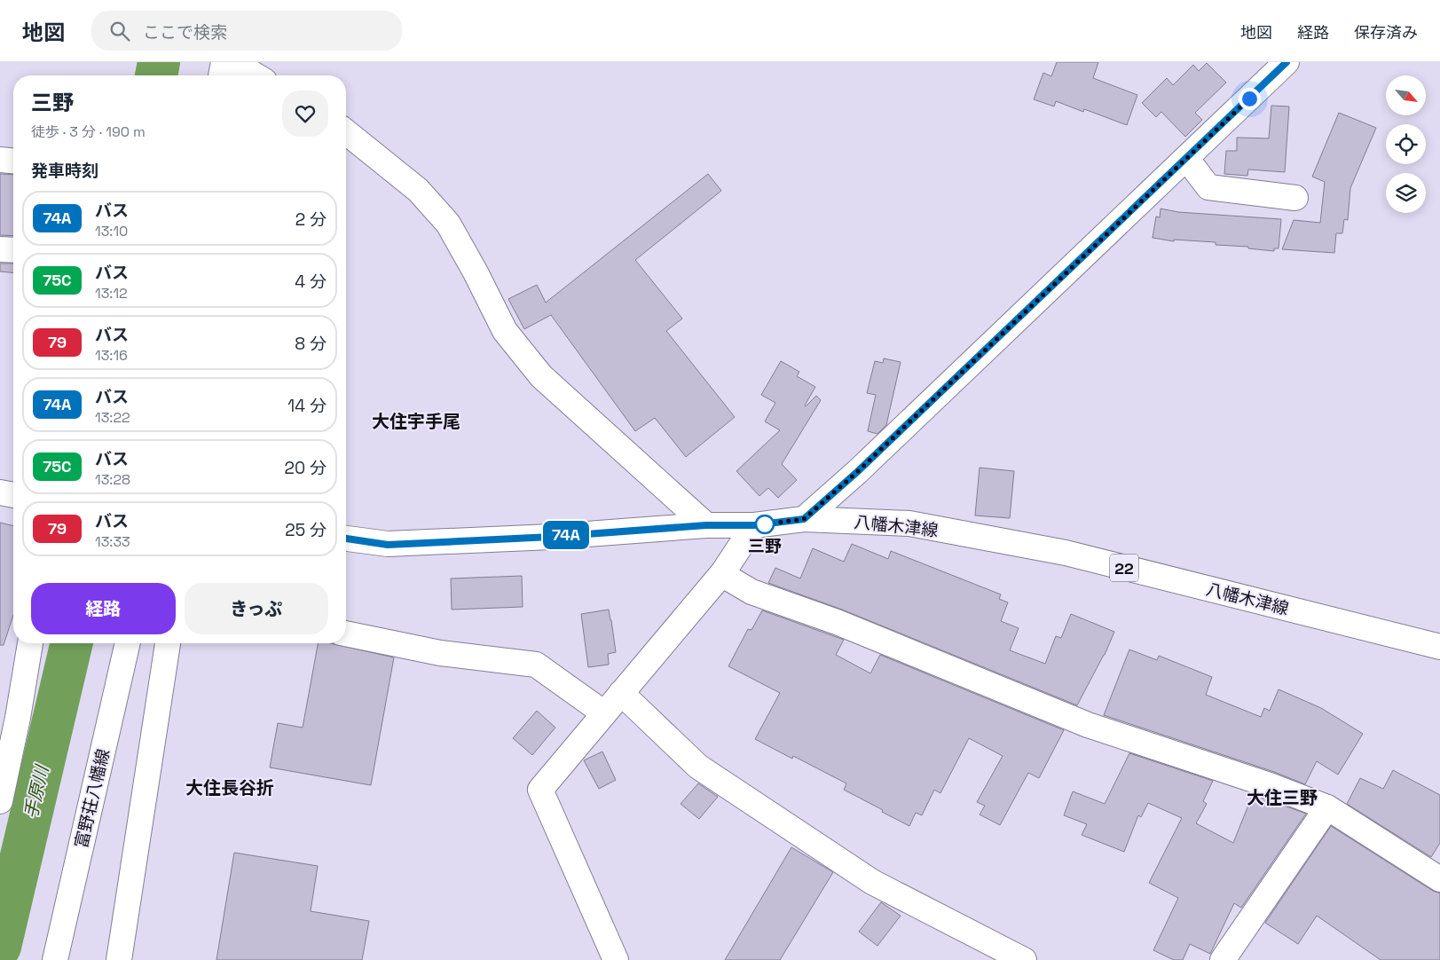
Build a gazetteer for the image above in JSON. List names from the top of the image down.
{
  "streets": {
    "street": ["八幡木津線", "22", "富野荘八幡線"]
  },
  "districts": ["大住宇手尾", "大住長谷折", "大住三野"],
  "water": ["手原川"],
  "places": ["三野"],
  "lines": ["bus line 74A"],
  "north": "bottom right",
  "page": {
    "header": "地図",
    "search": "ここで検索",
    "nav": ["地図", "経路", "保存済み"],
    "on_map": "74A",
    "heading": [
      ["三野", "徒歩 · 3 分 · 190 m"],
      "発車時刻"
    ],
    "list": [
      {
        "mark": "74A",
        "name": "バス",
        "note": "13:10",
        "value": "2 分"
      },
      {
        "mark": "75C",
        "name": "バス",
        "note": "13:12",
        "value": "4 分"
      },
      {
        "mark": "79",
        "name": "バス",
        "note": "13:16",
        "value": "8 分"
      },
      {
        "mark": "74A",
        "name": "バス",
        "note": "13:22",
        "value": "14 分"
      },
      {
        "mark": "75C",
        "name": "バス",
        "note": "13:28",
        "value": "20 分"
      },
      {
        "mark": "79",
        "name": "バス",
        "note": "13:33",
        "value": "25 分"
      }
    ],
    "buttons": ["経路", "きっぷ"]
  }
}
